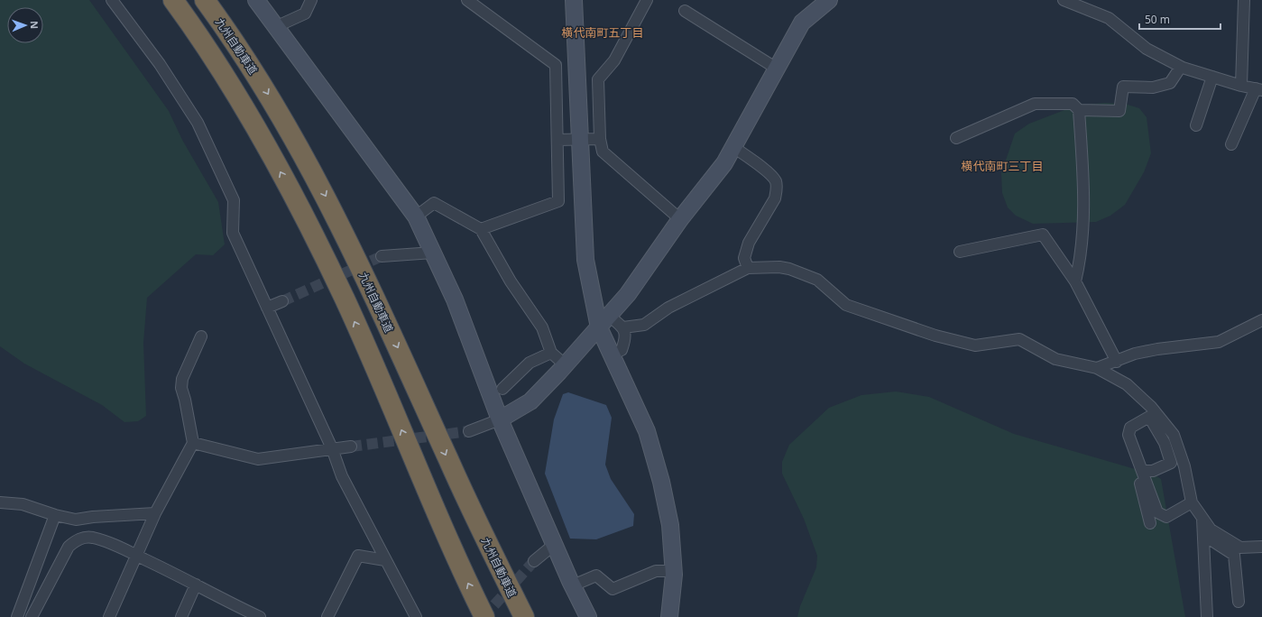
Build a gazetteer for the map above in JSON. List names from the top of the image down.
{
  "streets": {
    "highway": ["九州自動車道"]
  },
  "districts": ["横代南町五丁目", "横代南町三丁目"],
  "scale_bar": "50 m",
  "north": "right"
}
